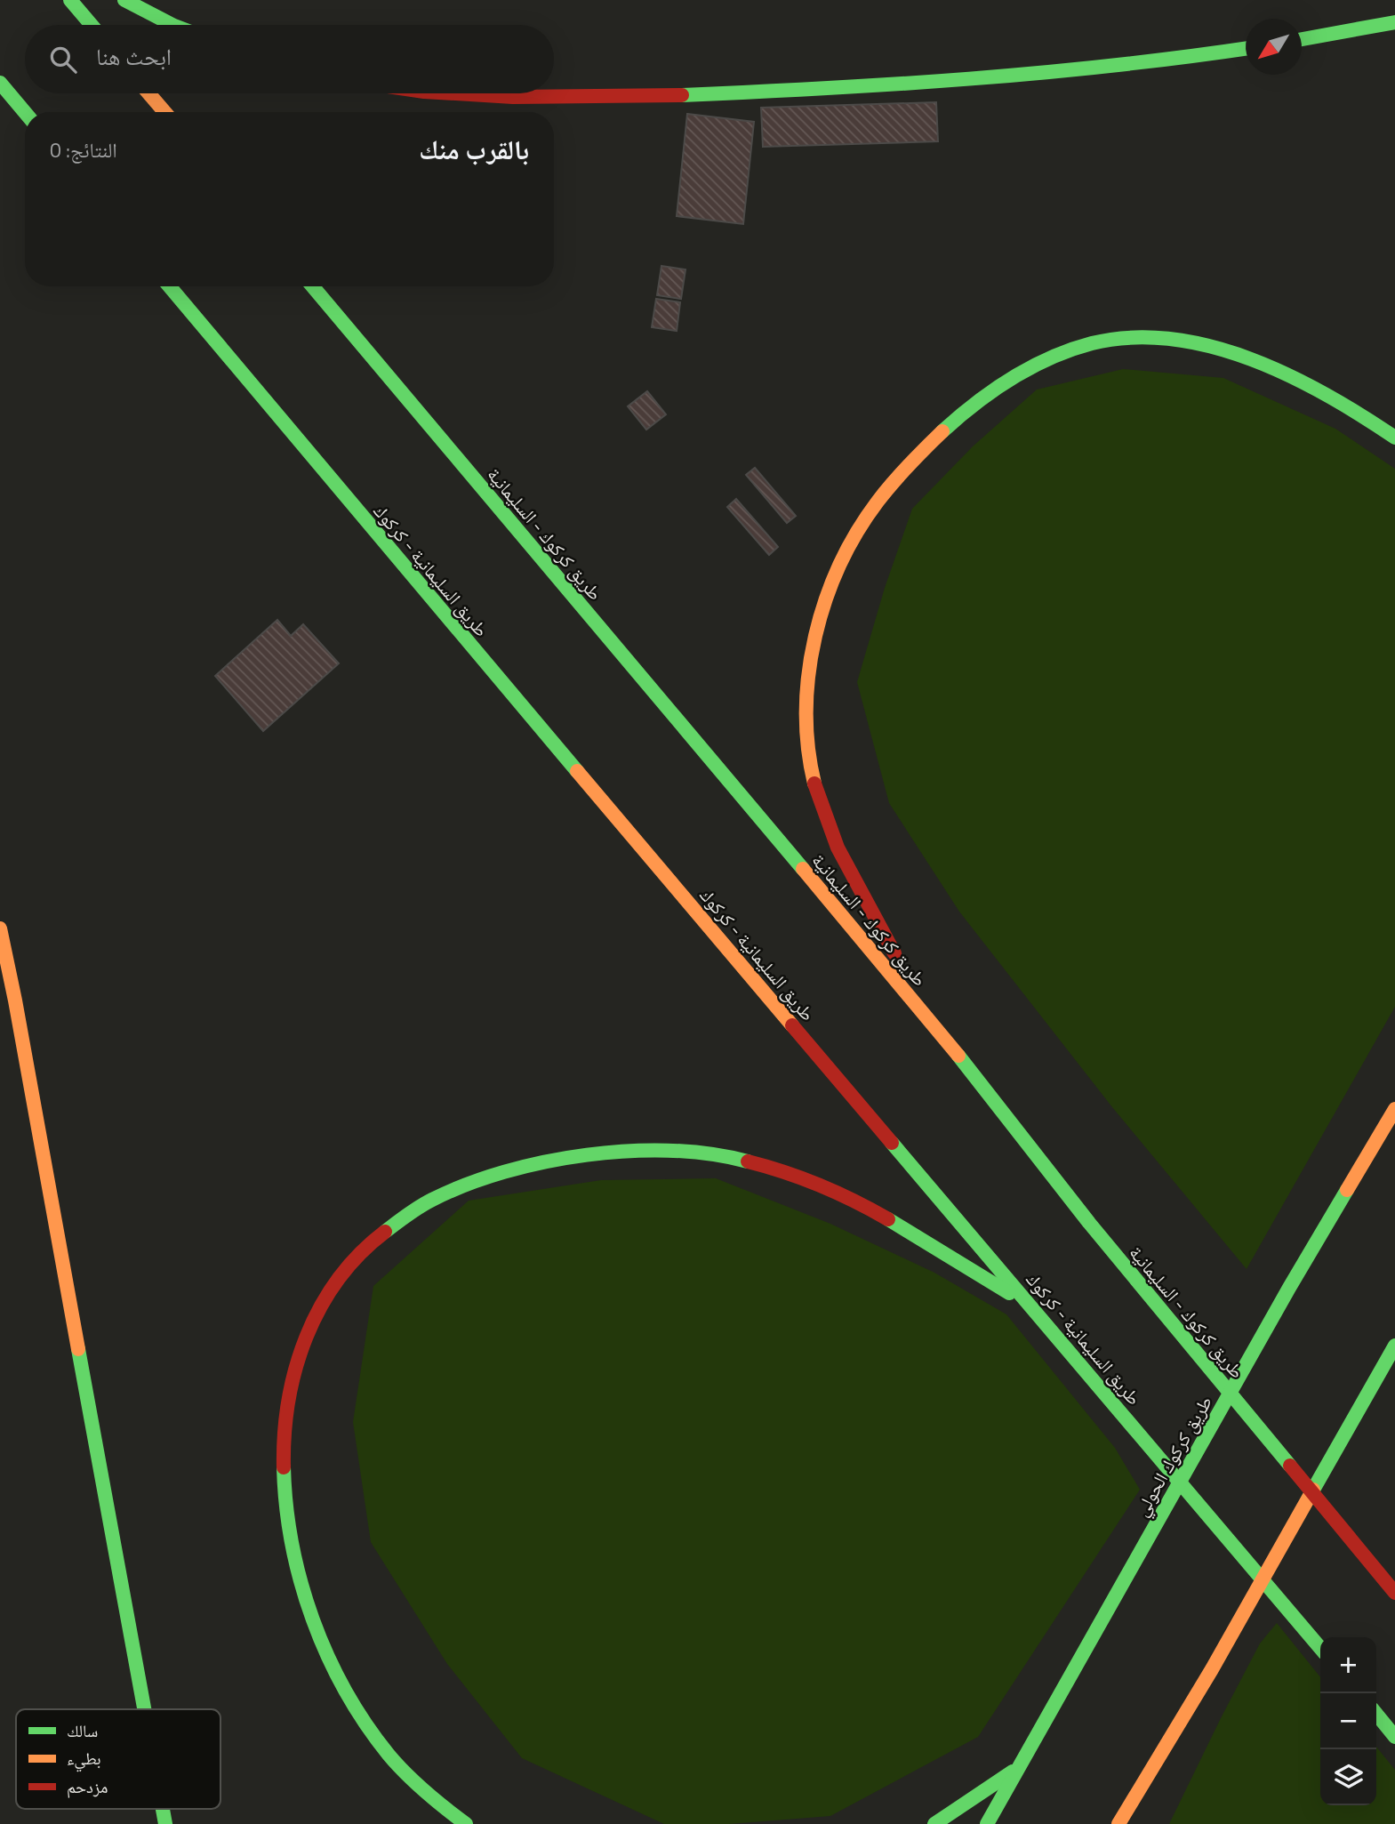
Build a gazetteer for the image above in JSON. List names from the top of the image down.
{
  "streets": {
    "highway": ["طريق كركوك - السليمانية", "طريق السليمانية - كركوك", "طريق كركوك الحولي"]
  },
  "legend": ["سالك", "بطيء", "مزدحم"],
  "north": "bottom left",
  "page": {
    "search": "ابحث هنا",
    "heading": ["بالقرب منك", "النتائج: 0"],
    "map_buttons": ["+", "−"]
  }
}
